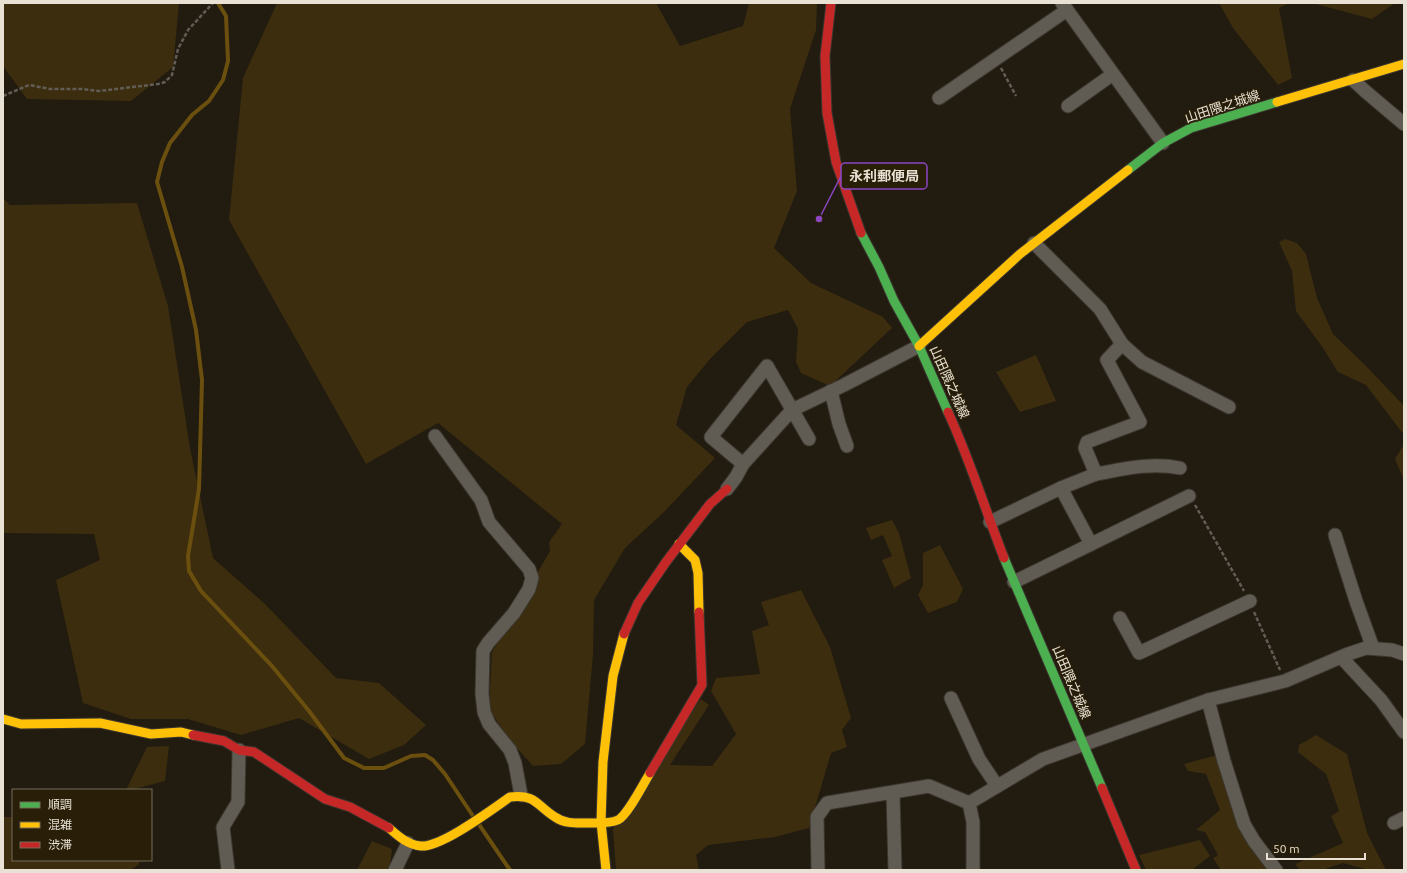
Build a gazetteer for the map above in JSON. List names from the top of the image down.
{
  "streets": {
    "street": ["山田隈之城線"]
  },
  "places": ["永利郵便局"],
  "legend": ["順調", "混雑", "渋滞"],
  "scale_bar": "50 m"
}
